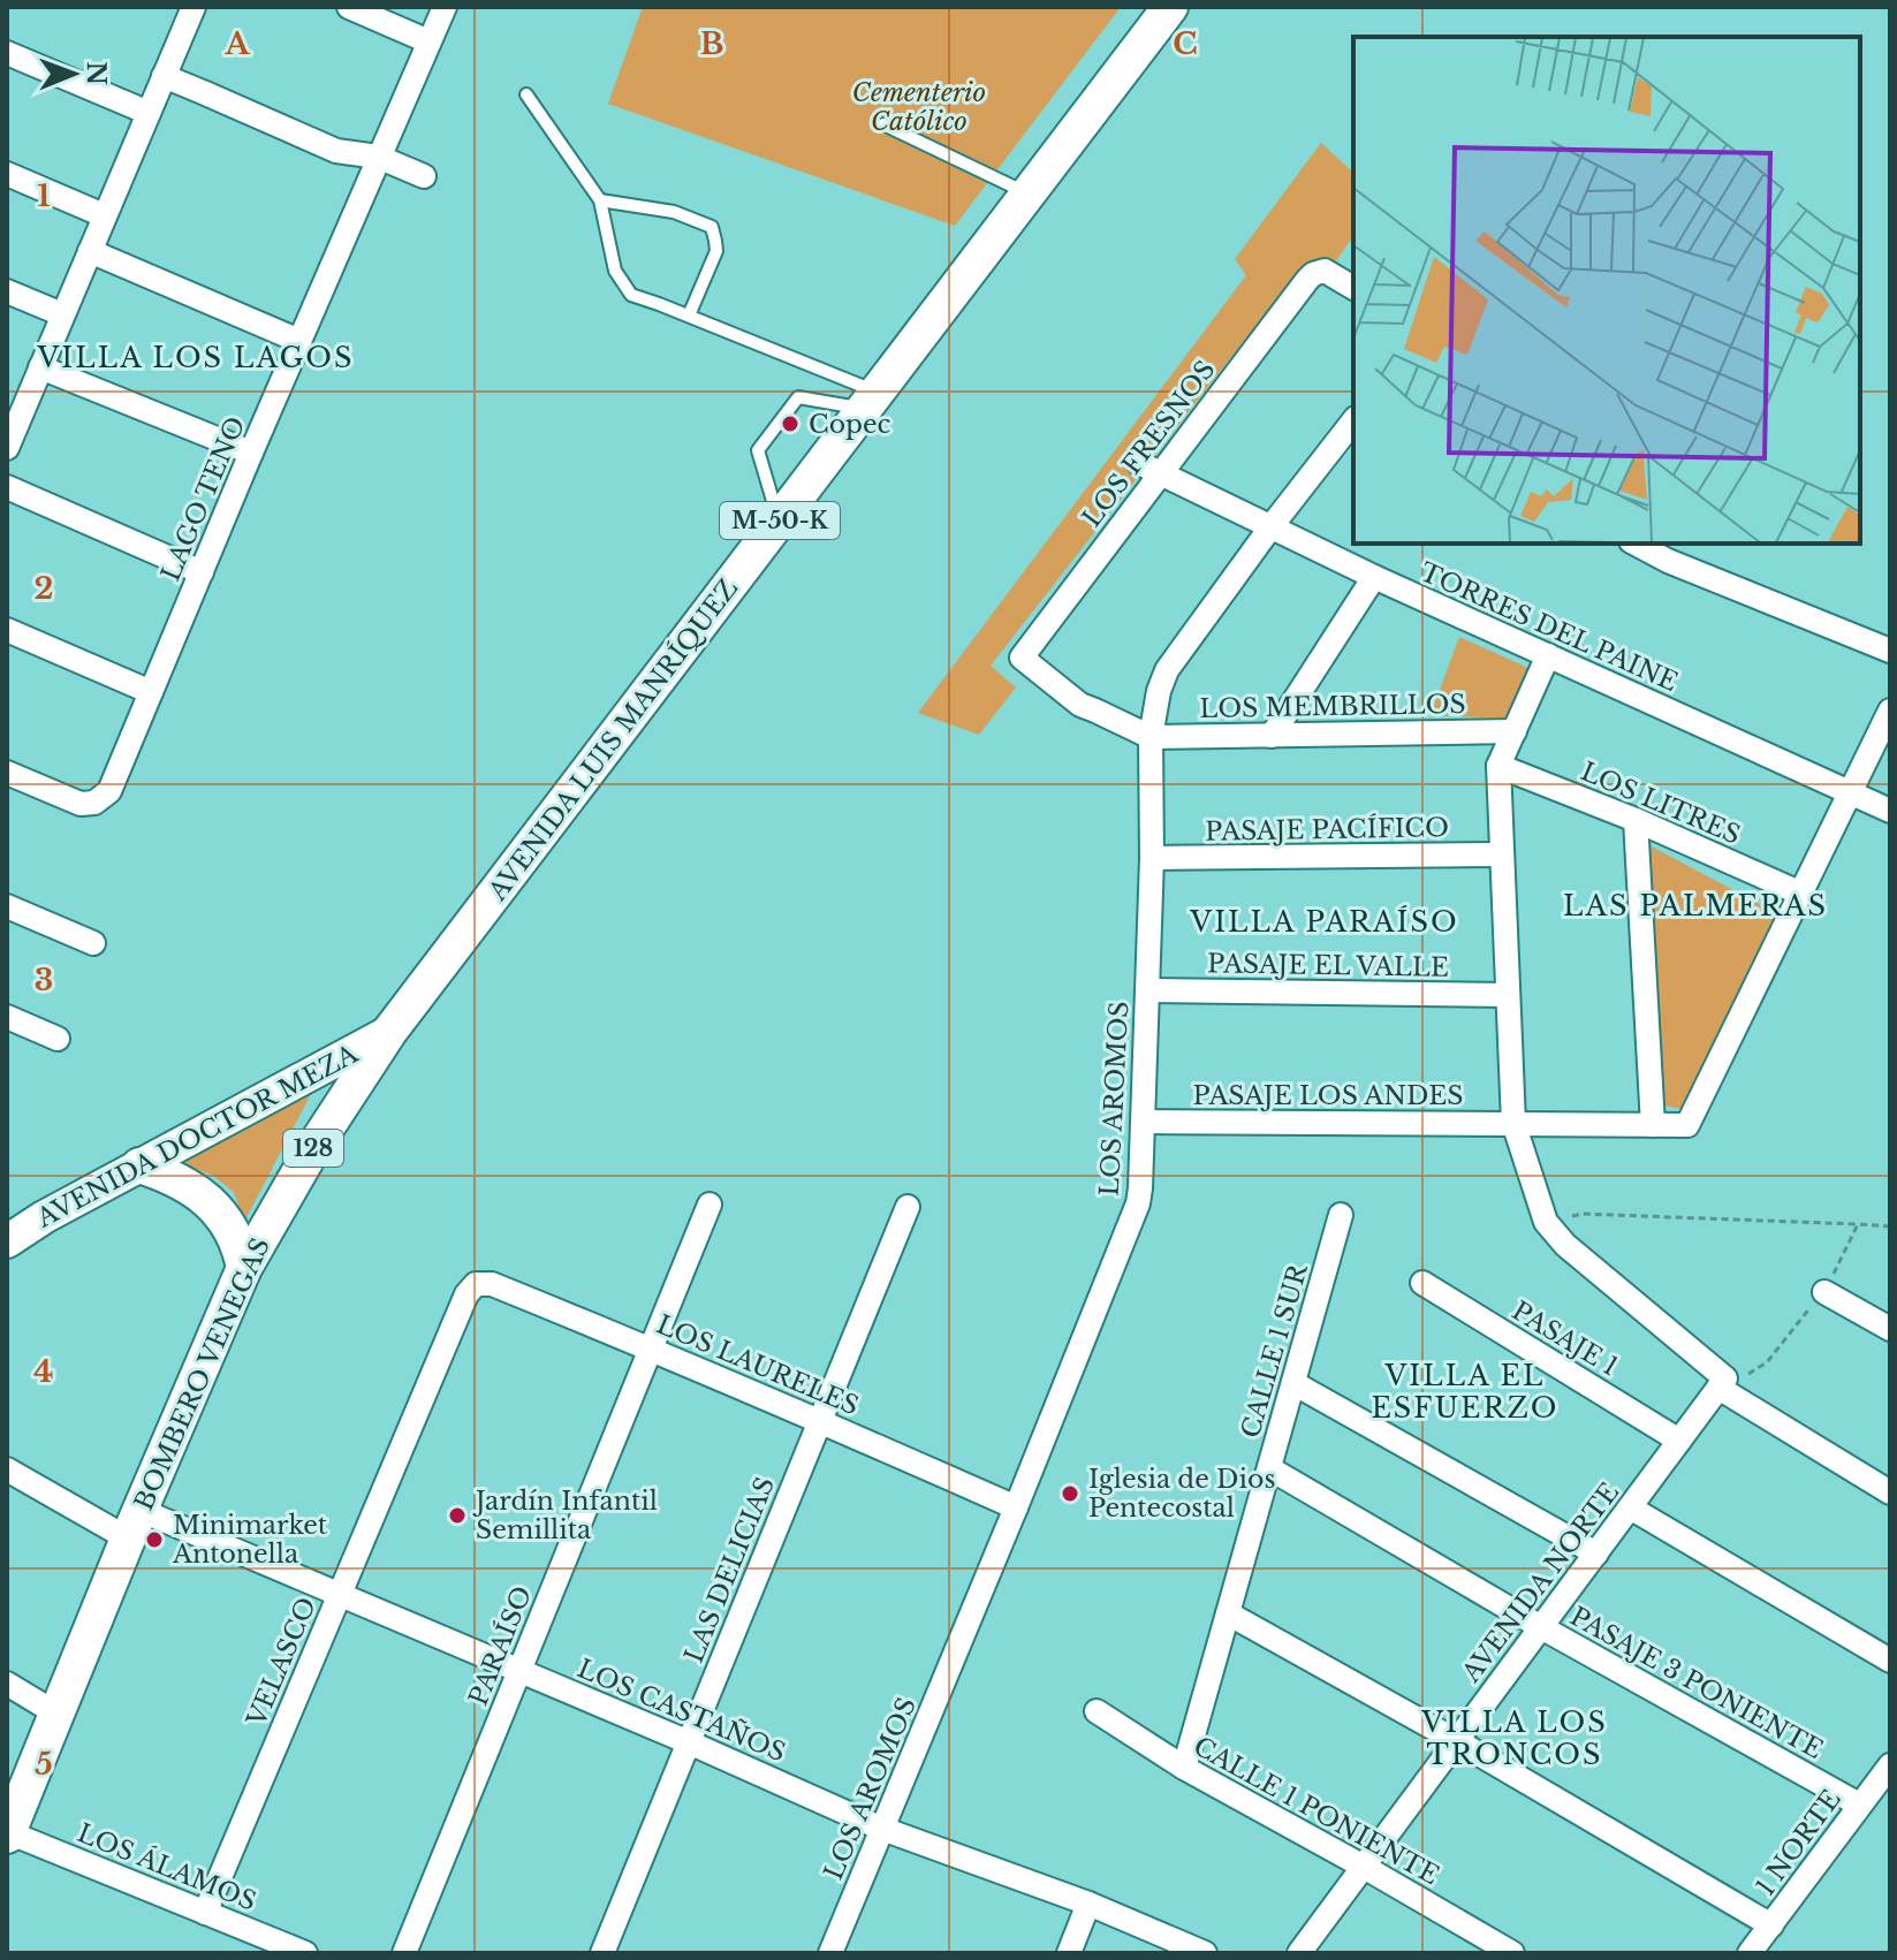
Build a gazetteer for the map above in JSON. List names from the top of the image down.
{
  "streets": {
    "main road": [
      "M-50-K",
      "AVENIDA LUIS MANRÍQUEZ",
      "AVENIDA DOCTOR MEZA",
      "128",
      "BOMBERO VENEGAS"
    ],
    "street": [
      "LOS FRESNOS",
      "LAGO TENO",
      "TORRES DEL PAINE",
      "LOS MEMBRILLOS",
      "LOS LITRES",
      "PASAJE PACÍFICO",
      "PASAJE EL VALLE",
      "PASAJE LOS ANDES",
      "LOS AROMOS",
      "PASAJE 1",
      "CALLE 1 SUR",
      "LOS LAURELES",
      "LAS DELICIAS",
      "AVENIDA NORTE",
      "PARAÍSO",
      "VELASCO",
      "PASAJE 3 PONIENTE",
      "LOS CASTAÑOS",
      "CALLE 1 PONIENTE",
      "1 NORTE",
      "LOS ÁLAMOS"
    ]
  },
  "crossings": [
    ["LOS FRESNOS", "TORRES DEL PAINE"],
    ["LOS FRESNOS", "LOS MEMBRILLOS"],
    ["LOS FRESNOS", "LOS AROMOS"],
    ["TORRES DEL PAINE", "LOS AROMOS"],
    ["LOS MEMBRILLOS", "LOS AROMOS"],
    ["AVENIDA LUIS MANRÍQUEZ", "AVENIDA DOCTOR MEZA"],
    ["AVENIDA LUIS MANRÍQUEZ", "BOMBERO VENEGAS"],
    ["LOS LITRES", "PASAJE LOS ANDES"],
    ["PASAJE PACÍFICO", "LOS AROMOS"],
    ["PASAJE EL VALLE", "LOS AROMOS"],
    ["PASAJE LOS ANDES", "LOS AROMOS"],
    ["LOS AROMOS", "LOS LAURELES"],
    ["LOS AROMOS", "LOS CASTAÑOS"],
    ["AVENIDA DOCTOR MEZA", "BOMBERO VENEGAS"],
    ["PASAJE 1", "AVENIDA NORTE"],
    ["CALLE 1 SUR", "PASAJE 3 PONIENTE"],
    ["CALLE 1 SUR", "CALLE 1 PONIENTE"],
    ["LOS LAURELES", "LAS DELICIAS"],
    ["LOS LAURELES", "PARAÍSO"],
    ["LOS LAURELES", "VELASCO"],
    ["BOMBERO VENEGAS", "LOS CASTAÑOS"],
    ["BOMBERO VENEGAS", "LOS ÁLAMOS"],
    ["LAS DELICIAS", "LOS CASTAÑOS"],
    ["AVENIDA NORTE", "PASAJE 3 PONIENTE"],
    ["AVENIDA NORTE", "CALLE 1 PONIENTE"],
    ["PARAÍSO", "LOS CASTAÑOS"],
    ["VELASCO", "LOS CASTAÑOS"],
    ["VELASCO", "LOS ÁLAMOS"],
    ["PASAJE 3 PONIENTE", "1 NORTE"]
  ],
  "districts": [
    "VILLA LOS LAGOS",
    "LAS PALMERAS",
    "VILLA PARAÍSO",
    "VILLA EL ESFUERZO",
    "VILLA LOS TRONCOS"
  ],
  "parks": ["Cementerio Católico"],
  "places": [
    "Copec",
    "Iglesia de Dios Pentecostal",
    "Jardín Infantil Semillita",
    "Minimarket Antonella"
  ],
  "north": "right",
  "grid": {
    "columns": ["A", "B", "C"],
    "rows": [
      "1",
      "2",
      "3",
      "4",
      "5"
    ]
  }
}
